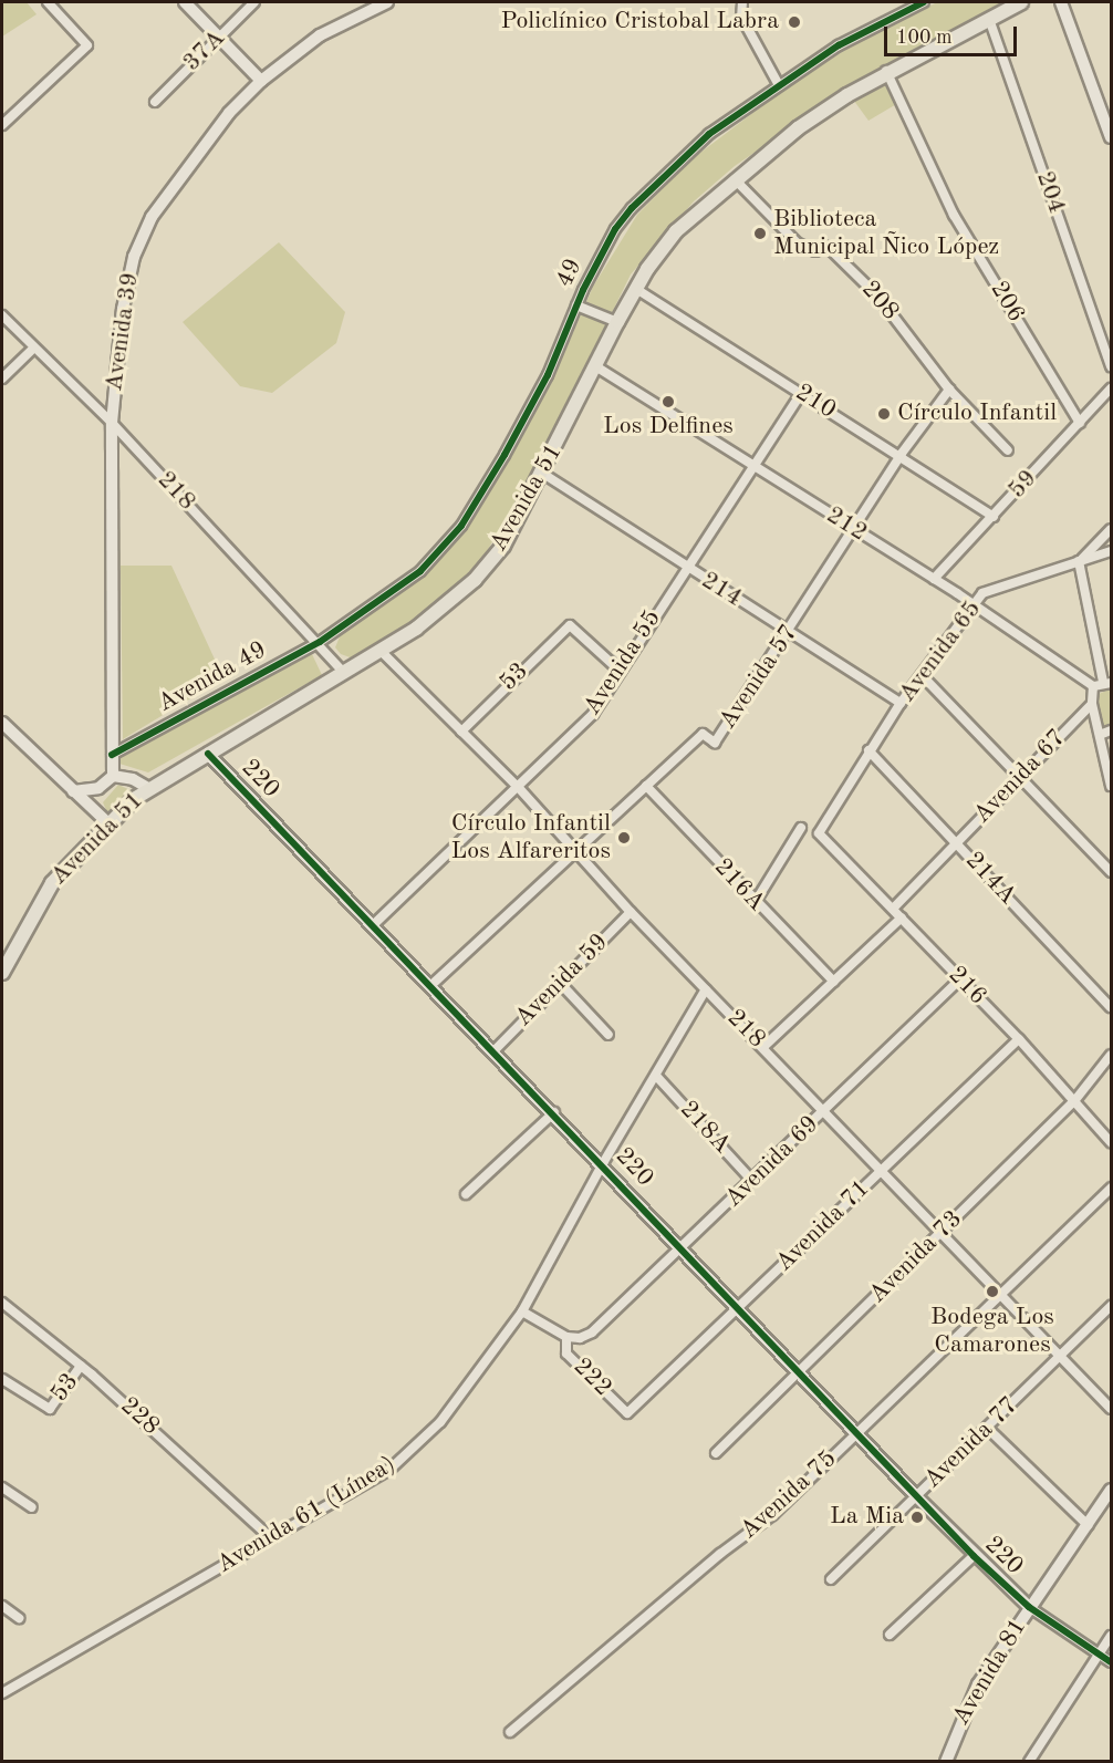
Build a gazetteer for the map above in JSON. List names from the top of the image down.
{
  "streets": {
    "main road": ["Avenida 51"],
    "street": [
      "37A",
      "204",
      "49",
      "208",
      "206",
      "Avenida 39",
      "210",
      "59",
      "218",
      "212",
      "214",
      "Avenida 65",
      "Avenida 55",
      "Avenida 49",
      "53",
      "Avenida 57",
      "Avenida 67",
      "220",
      "214A",
      "216A",
      "Avenida 59",
      "216",
      "218A",
      "Avenida 69",
      "Avenida 71",
      "Avenida 73",
      "222",
      "228",
      "Avenida 77",
      "Avenida 75",
      "Avenida 61 (Línea)",
      "Avenida 81"
    ]
  },
  "crossings": [
    ["204", "Avenida 51"],
    ["49", "Avenida 49"],
    ["208", "Avenida 51"],
    ["208", "Avenida 57"],
    ["206", "59"],
    ["206", "Avenida 51"],
    ["Avenida 39", "218"],
    ["Avenida 39", "Avenida 49"],
    ["210", "59"],
    ["210", "Avenida 51"],
    ["210", "Avenida 55"],
    ["210", "Avenida 57"],
    ["59", "212"],
    ["218", "Avenida 51"],
    ["218", "Avenida 55"],
    ["218", "Avenida 49"],
    ["218", "53"],
    ["218", "Avenida 57"],
    ["218", "Avenida 59"],
    ["218", "Avenida 69"],
    ["218", "Avenida 71"],
    ["218", "Avenida 73"],
    ["218", "Avenida 77"],
    ["218", "Avenida 75"],
    ["218", "Avenida 61 (Línea)"],
    ["Avenida 51", "212"],
    ["Avenida 51", "214"],
    ["Avenida 51", "220"],
    ["212", "Avenida 65"],
    ["212", "Avenida 55"],
    ["212", "Avenida 57"],
    ["214", "Avenida 65"],
    ["214", "Avenida 55"],
    ["214", "Avenida 57"],
    ["Avenida 65", "214A"],
    ["Avenida 65", "216"],
    ["Avenida 55", "53"],
    ["Avenida 55", "220"],
    ["53", "228"],
    ["Avenida 57", "220"],
    ["Avenida 57", "216A"],
    ["Avenida 67", "214A"],
    ["Avenida 67", "216"],
    ["220", "Avenida 59"],
    ["220", "Avenida 69"],
    ["220", "Avenida 71"],
    ["220", "Avenida 73"],
    ["220", "Avenida 77"],
    ["220", "Avenida 75"],
    ["220", "Avenida 61 (Línea)"],
    ["220", "Avenida 81"],
    ["216", "Avenida 69"],
    ["216", "Avenida 71"],
    ["216", "Avenida 73"],
    ["218A", "Avenida 69"],
    ["218A", "Avenida 61 (Línea)"],
    ["Avenida 69", "222"],
    ["Avenida 71", "222"],
    ["222", "Avenida 61 (Línea)"],
    ["228", "Avenida 61 (Línea)"]
  ],
  "places": [
    "Policlínico Cristobal Labra",
    "Biblioteca Municipal Ñico López",
    "Los Delfines",
    "Círculo Infantil",
    "Círculo Infantil Los Alfareritos",
    "Bodega Los Camarones",
    "La Mia"
  ],
  "scale_bar": "100 m"
}
